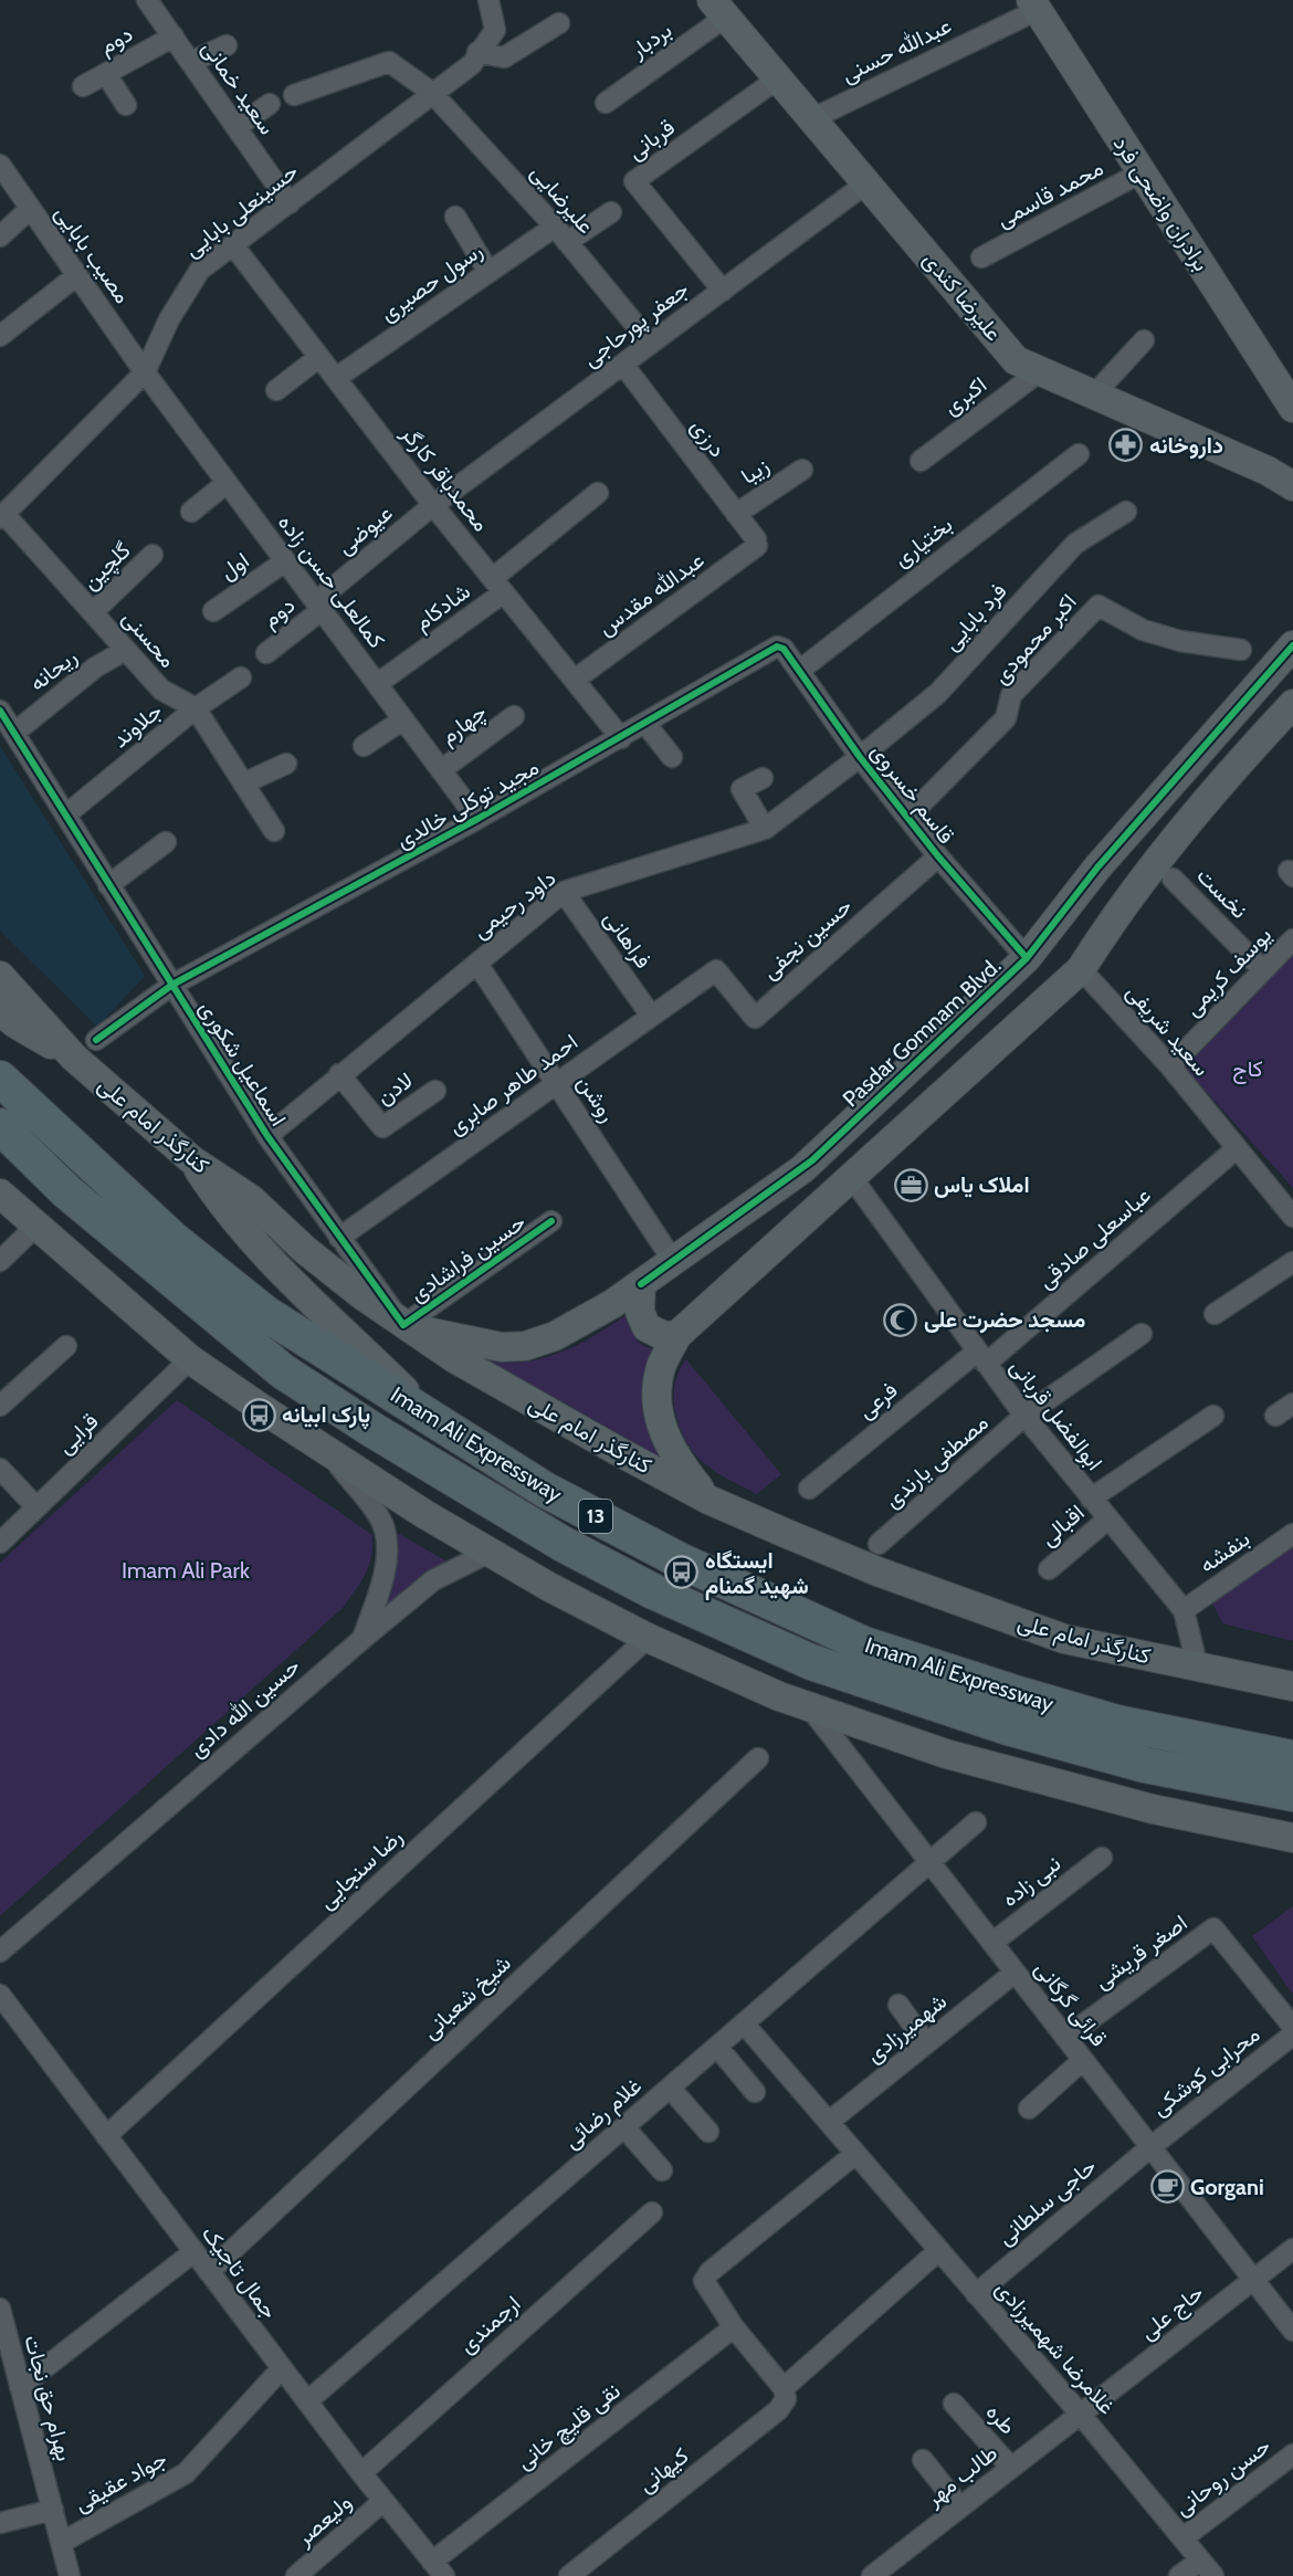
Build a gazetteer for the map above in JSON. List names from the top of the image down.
{
  "streets": {
    "highway": ["Imam Ali Expressway", "13"],
    "main road": [
      "برادران واضحی فرد",
      "علیرضا کندی",
      "Pasdar Gomnam Blvd.",
      "کنارگذر امام علی"
    ],
    "street": [
      "دوم",
      "بردبار",
      "عبدالله حسنی",
      "سعید خمانی",
      "قربانی",
      "محمد قاسمی",
      "علیرضایی",
      "حسینعلی بابایی",
      "مصیب بابایی",
      "رسول حصیری",
      "جعفر پورحاجی",
      "اکبری",
      "درزی",
      "زیبا",
      "محمدباقر کارگر",
      "عیوضی",
      "بختیاری",
      "گلچین",
      "اول",
      "کمالعلی حسن زاده",
      "عبدالله مقدس",
      "شادکام",
      "فرد بابایی",
      "محسنی",
      "اکبر محمودی",
      "ریحانه",
      "چهارم",
      "جلاوند",
      "قاسم خسروی",
      "مجید توکلی خالدی",
      "نخست",
      "داود رحیمی",
      "حسین نجفی",
      "فراهانی",
      "یوسف کریمی",
      "سعید شریفی",
      "اسماعیل شکوری",
      "احمد طاهر صابری",
      "لادن",
      "روشن",
      "عباسعلی صادقی",
      "حسین فراشادی",
      "فرعی",
      "ابوالفضل قربانی",
      "قرایی",
      "مصطفی یارندی",
      "اقبالی",
      "بنفشه",
      "حسین الله دادی",
      "رضا سنجایی",
      "نبی زاده",
      "اصغر قریشی",
      "شیخ شعبانی",
      "قرائی گرگانی",
      "شهمیرزادی",
      "محرابی کوشکی",
      "غلام رضائی",
      "حاجی سلطانی",
      "جمال تاجیک",
      "حاج علی",
      "ارجمندی",
      "غلامرضا شهمیرزادی",
      "بهرام حق نجات",
      "طره",
      "نقی قلیچ خانی",
      "کیهانی",
      "طالب مهر",
      "حسن روحانی",
      "جواد عقیقی",
      "ولیعصر"
    ]
  },
  "crossings": [
    ["دوم", "سعید خمانی"],
    ["دوم", "عیوضی"],
    ["دوم", "کمالعلی حسن زاده"],
    ["بردبار", "علیرضا کندی"],
    ["عبدالله حسنی", "برادران واضحی فرد"],
    ["عبدالله حسنی", "علیرضا کندی"],
    ["سعید خمانی", "حسینعلی بابایی"],
    ["قربانی", "علیرضا کندی"],
    ["قربانی", "جعفر پورحاجی"],
    ["محمد قاسمی", "برادران واضحی فرد"],
    ["علیرضایی", "حسینعلی بابایی"],
    ["علیرضایی", "رسول حصیری"],
    ["علیرضایی", "جعفر پورحاجی"],
    ["حسینعلی بابایی", "مصیب بابایی"],
    ["حسینعلی بابایی", "محمدباقر کارگر"],
    ["حسینعلی بابایی", "کمالعلی حسن زاده"],
    ["حسینعلی بابایی", "محسنی"],
    ["مصیب بابایی", "کمالعلی حسن زاده"],
    ["رسول حصیری", "محمدباقر کارگر"],
    ["علیرضا کندی", "جعفر پورحاجی"],
    ["علیرضا کندی", "اکبری"],
    ["جعفر پورحاجی", "درزی"],
    ["جعفر پورحاجی", "محمدباقر کارگر"],
    ["جعفر پورحاجی", "عیوضی"],
    ["درزی", "زیبا"],
    ["درزی", "عبدالله مقدس"],
    ["محمدباقر کارگر", "عیوضی"],
    ["محمدباقر کارگر", "عبدالله مقدس"],
    ["محمدباقر کارگر", "شادکام"],
    ["محمدباقر کارگر", "مجید توکلی خالدی"],
    ["عیوضی", "کمالعلی حسن زاده"],
    ["بختیاری", "قاسم خسروی"],
    ["گلچین", "محسنی"],
    ["اول", "کمالعلی حسن زاده"],
    ["کمالعلی حسن زاده", "شادکام"],
    ["کمالعلی حسن زاده", "چهارم"],
    ["کمالعلی حسن زاده", "مجید توکلی خالدی"],
    ["فرد بابایی", "قاسم خسروی"],
    ["فرد بابایی", "داود رحیمی"],
    ["محسنی", "ریحانه"],
    ["محسنی", "جلاوند"],
    ["اکبر محمودی", "قاسم خسروی"],
    ["ریحانه", "اسماعیل شکوری"],
    ["جلاوند", "اسماعیل شکوری"],
    ["قاسم خسروی", "مجید توکلی خالدی"],
    ["قاسم خسروی", "داود رحیمی"],
    ["قاسم خسروی", "حسین نجفی"],
    ["قاسم خسروی", "Pasdar Gomnam Blvd."],
    ["مجید توکلی خالدی", "اسماعیل شکوری"],
    ["نخست", "یوسف کریمی"],
    ["داود رحیمی", "فراهانی"],
    ["داود رحیمی", "اسماعیل شکوری"],
    ["داود رحیمی", "لادن"],
    ["داود رحیمی", "روشن"],
    ["حسین نجفی", "احمد طاهر صابری"],
    ["فراهانی", "احمد طاهر صابری"],
    ["یوسف کریمی", "سعید شریفی"],
    ["سعید شریفی", "عباسعلی صادقی"],
    ["Pasdar Gomnam Blvd.", "اسماعیل شکوری"],
    ["Pasdar Gomnam Blvd.", "روشن"],
    ["Pasdar Gomnam Blvd.", "کنارگذر امام علی"],
    ["Pasdar Gomnam Blvd.", "حسین فراشادی"],
    ["اسماعیل شکوری", "احمد طاهر صابری"],
    ["اسماعیل شکوری", "کنارگذر امام علی"],
    ["اسماعیل شکوری", "حسین فراشادی"],
    ["احمد طاهر صابری", "روشن"],
    ["کنارگذر امام علی", "حسین فراشادی"],
    ["عباسعلی صادقی", "فرعی"],
    ["عباسعلی صادقی", "ابوالفضل قربانی"],
    ["فرعی", "ابوالفضل قربانی"],
    ["ابوالفضل قربانی", "مصطفی یارندی"],
    ["ابوالفضل قربانی", "اقبالی"],
    ["ابوالفضل قربانی", "بنفشه"],
    ["رضا سنجایی", "جمال تاجیک"],
    ["نبی زاده", "قرائی گرگانی"],
    ["اصغر قریشی", "قرائی گرگانی"],
    ["شیخ شعبانی", "جمال تاجیک"],
    ["قرائی گرگانی", "شهمیرزادی"],
    ["قرائی گرگانی", "محرابی کوشکی"],
    ["قرائی گرگانی", "غلام رضائی"],
    ["قرائی گرگانی", "حاجی سلطانی"],
    ["قرائی گرگانی", "حاج علی"],
    ["شهمیرزادی", "غلامرضا شهمیرزادی"],
    ["محرابی کوشکی", "حاجی سلطانی"],
    ["غلام رضائی", "جمال تاجیک"],
    ["غلام رضائی", "غلامرضا شهمیرزادی"],
    ["حاجی سلطانی", "غلامرضا شهمیرزادی"],
    ["جمال تاجیک", "ارجمندی"],
    ["جمال تاجیک", "نقی قلیچ خانی"],
    ["جمال تاجیک", "جواد عقیقی"],
    ["جمال تاجیک", "ولیعصر"],
    ["حاج علی", "غلامرضا شهمیرزادی"],
    ["حاج علی", "طالب مهر"],
    ["غلامرضا شهمیرزادی", "کیهانی"],
    ["غلامرضا شهمیرزادی", "طالب مهر"],
    ["غلامرضا شهمیرزادی", "حسن روحانی"],
    ["بهرام حق نجات", "جواد عقیقی"],
    ["طره", "طالب مهر"]
  ],
  "parks": ["کاج", "Imam Ali Park"],
  "places": {
    "pharmacy": ["داروخانه"],
    "office": ["املاک یاس"],
    "mosque": ["مسجد حضرت علی"],
    "bus stop": ["پارک ابیانه", "ایستگاه شهید گمنام"],
    "cafe": ["Gorgani"]
  }
}
